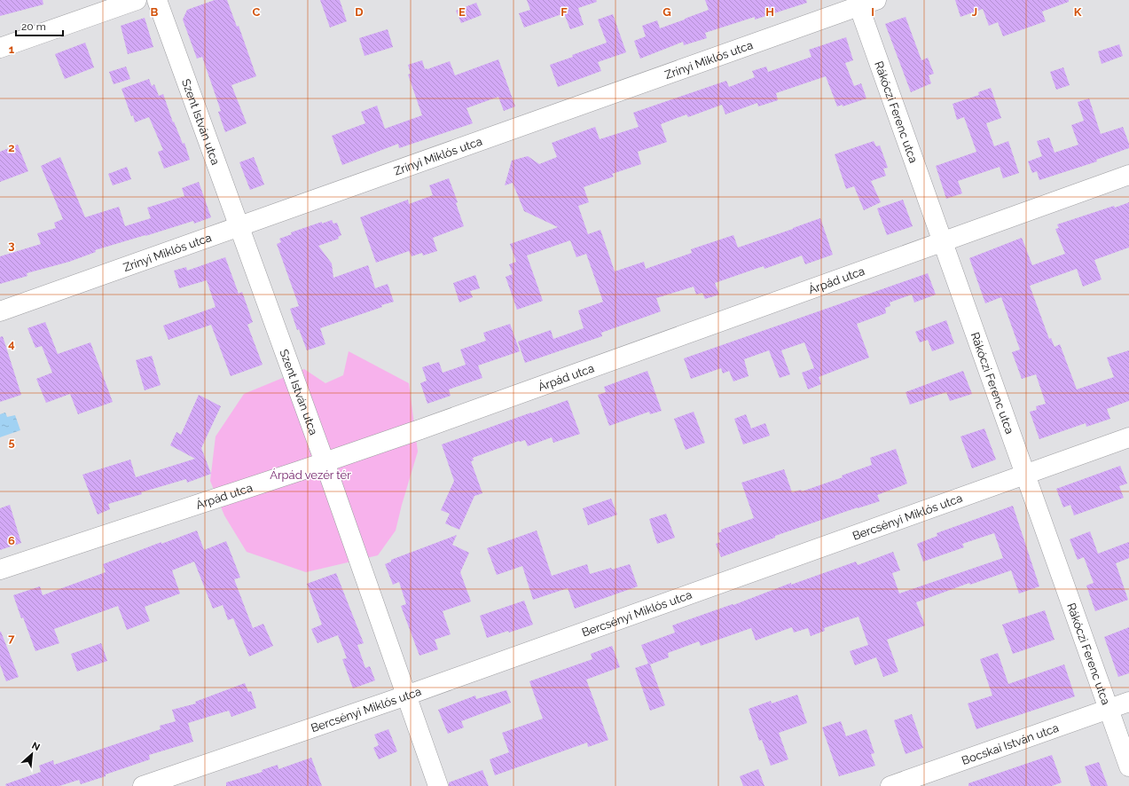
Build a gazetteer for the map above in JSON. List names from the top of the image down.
{
  "streets": {
    "street": [
      "Zrínyi Miklós utca",
      "Rákóczi Ferenc utca",
      "Szent István utca",
      "Árpád utca",
      "Bercsényi Miklós utca",
      "Bocskai István utca"
    ]
  },
  "crossings": [
    ["Zrínyi Miklós utca", "Rákóczi Ferenc utca"],
    ["Zrínyi Miklós utca", "Szent István utca"],
    ["Rákóczi Ferenc utca", "Árpád utca"],
    ["Rákóczi Ferenc utca", "Bercsényi Miklós utca"],
    ["Rákóczi Ferenc utca", "Bocskai István utca"],
    ["Szent István utca", "Árpád utca"],
    ["Szent István utca", "Bercsényi Miklós utca"]
  ],
  "parks": ["Árpád vezér tér"],
  "scale_bar": "20 m",
  "north": "top right",
  "grid": {
    "columns": [
      "B",
      "C",
      "D",
      "E",
      "F",
      "G",
      "H",
      "I",
      "J",
      "K"
    ],
    "rows": [
      "1",
      "2",
      "3",
      "4",
      "5",
      "6",
      "7"
    ]
  }
}
